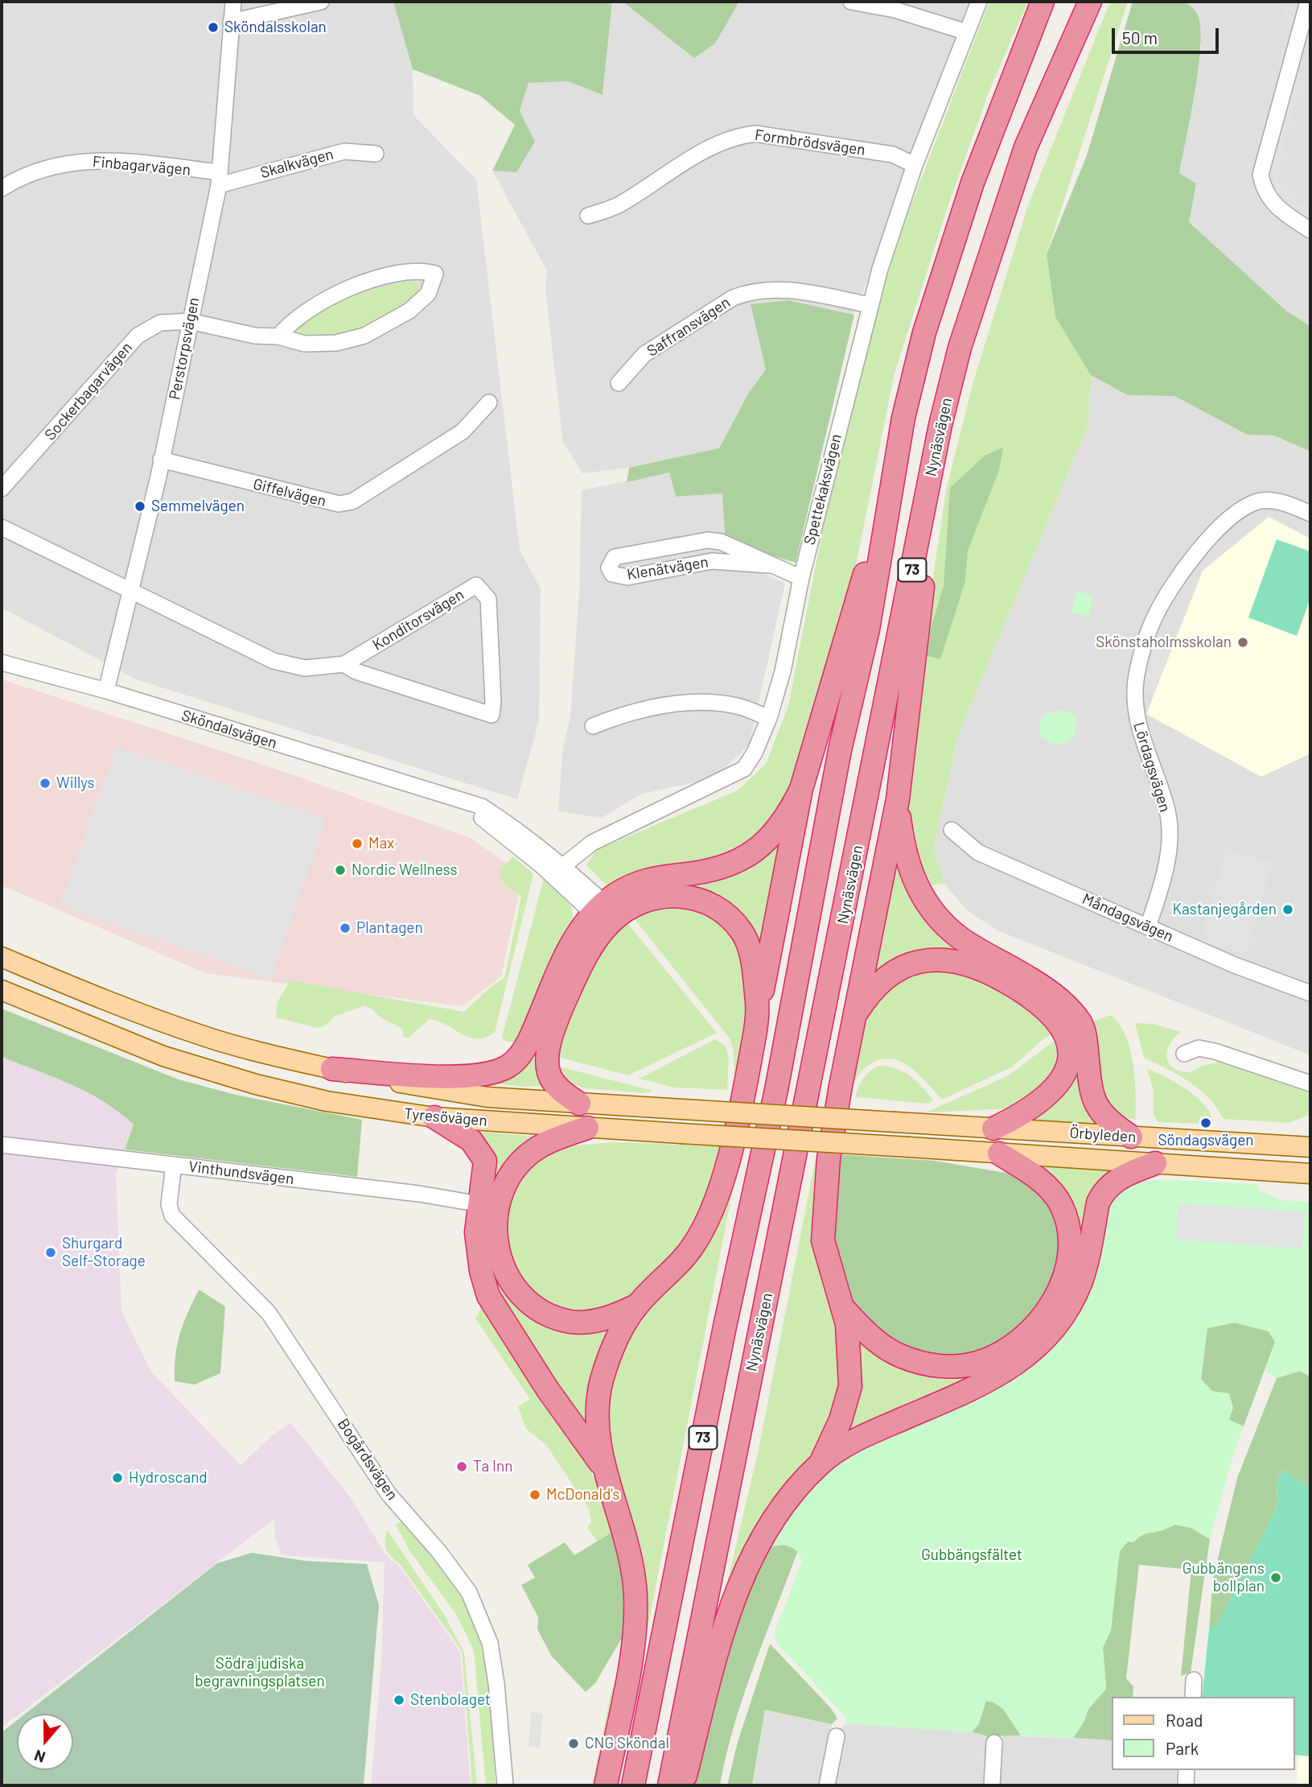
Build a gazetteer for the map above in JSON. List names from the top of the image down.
{
  "streets": {
    "highway": ["Nynäsvägen", "73"],
    "main road": ["Tyresövägen", "Örbyleden"],
    "street": [
      "Formbrödsvägen",
      "Skalkvägen",
      "Finbagarvägen",
      "Saffransvägen",
      "Perstorpsvägen",
      "Sockerbagarvägen",
      "Spettekaksvägen",
      "Giffelvägen",
      "Klenätvägen",
      "Konditorsvägen",
      "Sköndalsvägen",
      "Lördagsvägen",
      "Måndagsvägen",
      "Vinthundsvägen",
      "Bogårdsvägen"
    ]
  },
  "crossings": [
    ["Formbrödsvägen", "Spettekaksvägen"],
    ["Skalkvägen", "Finbagarvägen"],
    ["Skalkvägen", "Perstorpsvägen"],
    ["Finbagarvägen", "Perstorpsvägen"],
    ["Saffransvägen", "Spettekaksvägen"],
    ["Perstorpsvägen", "Sockerbagarvägen"],
    ["Perstorpsvägen", "Giffelvägen"],
    ["Perstorpsvägen", "Konditorsvägen"],
    ["Perstorpsvägen", "Sköndalsvägen"],
    ["Spettekaksvägen", "Klenätvägen"],
    ["Spettekaksvägen", "Sköndalsvägen"],
    ["Lördagsvägen", "Måndagsvägen"],
    ["Tyresövägen", "Örbyleden"],
    ["Vinthundsvägen", "Bogårdsvägen"]
  ],
  "parks": ["Gubbängsfältet", "Södra judiska begravningsplatsen"],
  "places": [
    "Sköndalsskolan",
    "Semmelvägen",
    "Skönstaholmsskolan",
    "Willys",
    "Max",
    "Nordic Wellness",
    "Kastanjegården",
    "Plantagen",
    "Söndagsvägen",
    "Shurgard Self-Storage",
    "Ta Inn",
    "Hydroscand",
    "McDonald's",
    "Gubbängens bollplan",
    "Stenbolaget",
    "CNG Sköndal"
  ],
  "legend": ["Road", "Park"],
  "scale_bar": "50 m",
  "north": "bottom"
}
